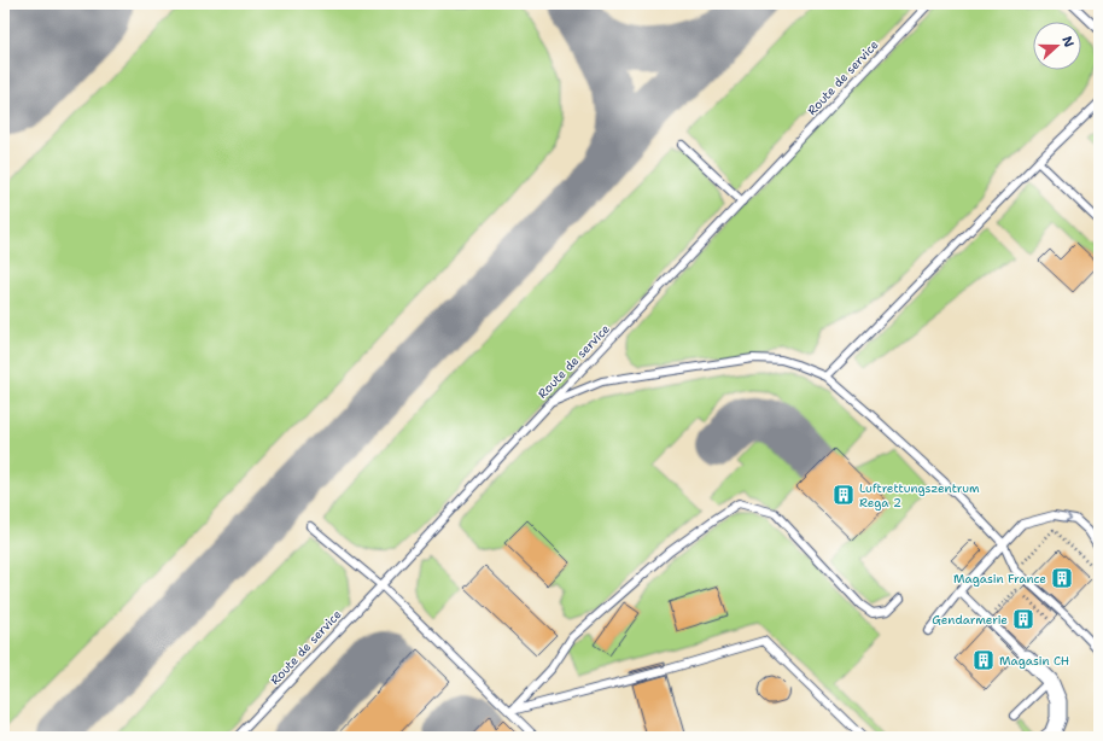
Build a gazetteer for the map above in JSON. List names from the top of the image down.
{
  "streets": {
    "lane": ["Route de service"]
  },
  "places": {
    "building": [
      "Luftrettungszentrum Rega 2",
      "Magasin France",
      "Gendarmerie",
      "Magasin CH"
    ]
  },
  "north": "right"
}
